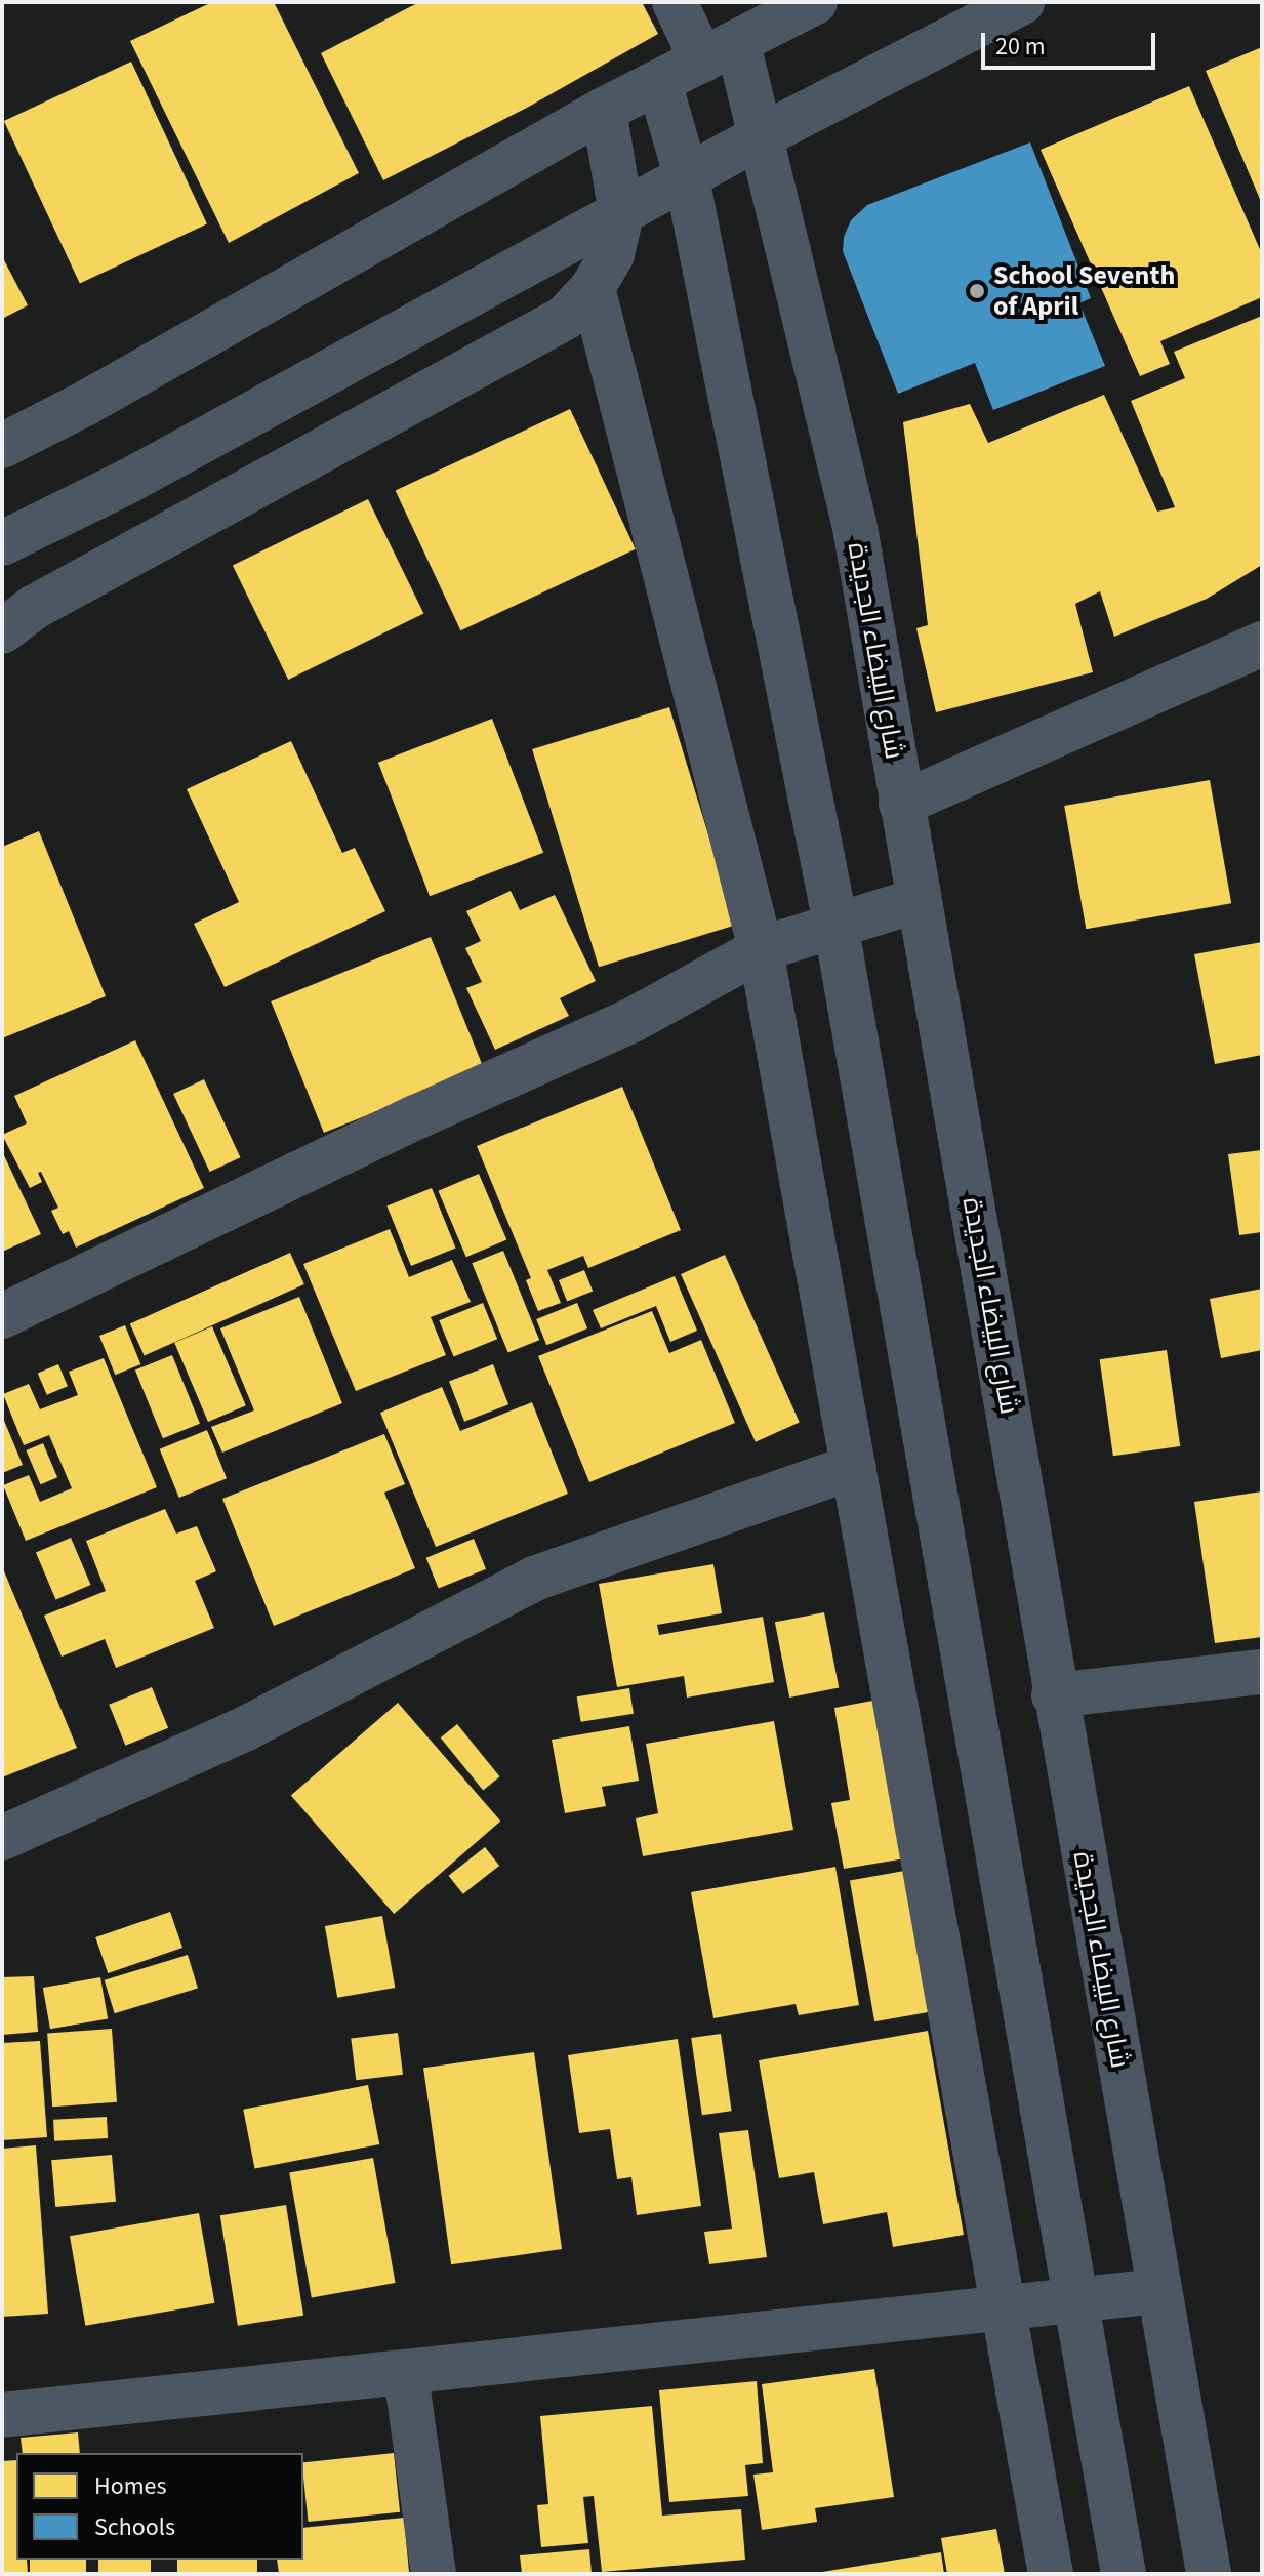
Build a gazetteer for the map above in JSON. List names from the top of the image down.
{
  "streets": {
    "street": ["شارع البيضاء الجديدة"]
  },
  "places": ["School Seventh of April"],
  "legend": ["Homes", "Schools"],
  "scale_bar": "20 m"
}
